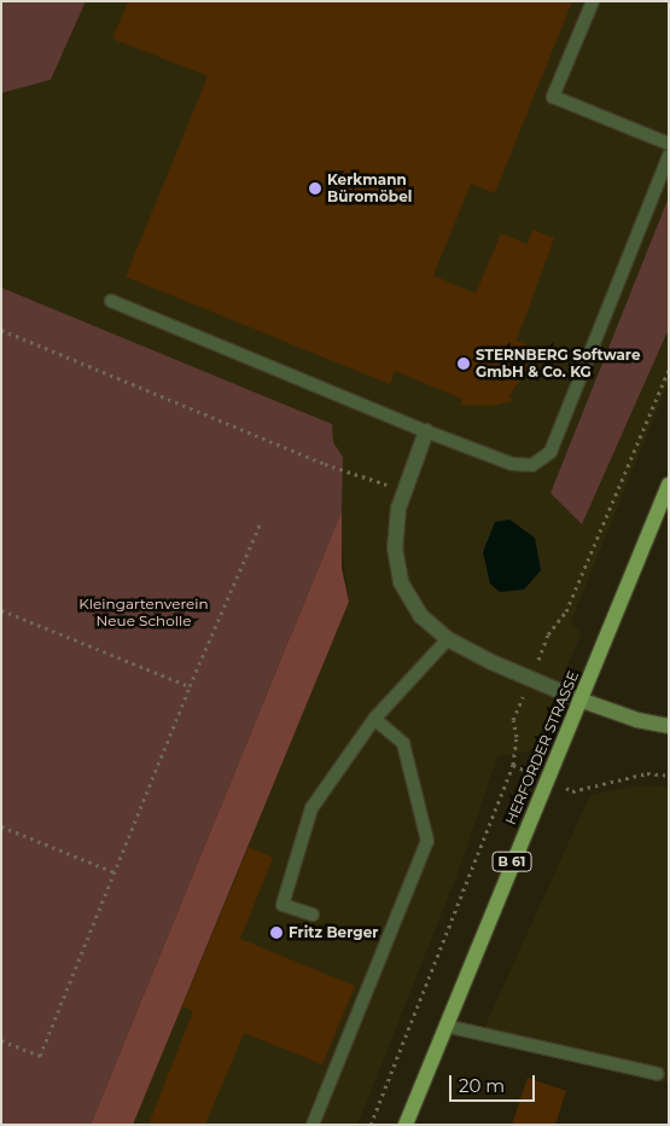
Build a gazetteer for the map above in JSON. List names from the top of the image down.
{
  "streets": {
    "main road": ["HERFORDER STRASSE", "B 61"]
  },
  "parks": ["Kleingartenverein Neue Scholle"],
  "places": ["Kerkmann Büromöbel", "STERNBERG Software GmbH & Co. KG", "Fritz Berger"],
  "scale_bar": "20 m"
}
